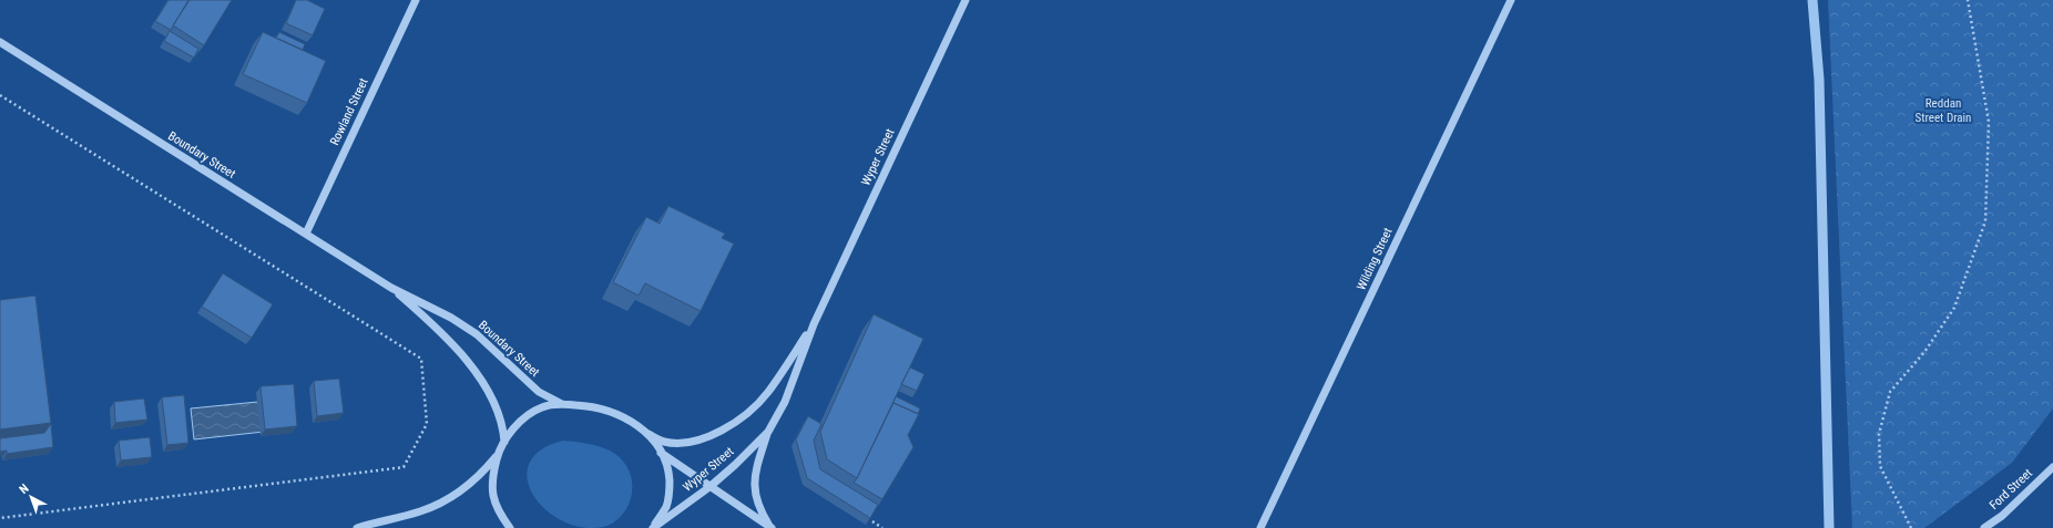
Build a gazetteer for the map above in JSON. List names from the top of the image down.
{
  "streets": {
    "street": [
      "Rowland Street",
      "Boundary Street",
      "Wyper Street",
      "Wilding Street",
      "Ford Street"
    ]
  },
  "crossings": [
    ["Rowland Street", "Boundary Street"]
  ],
  "parks": ["Reddan Street Drain"],
  "north": "top left"
}
